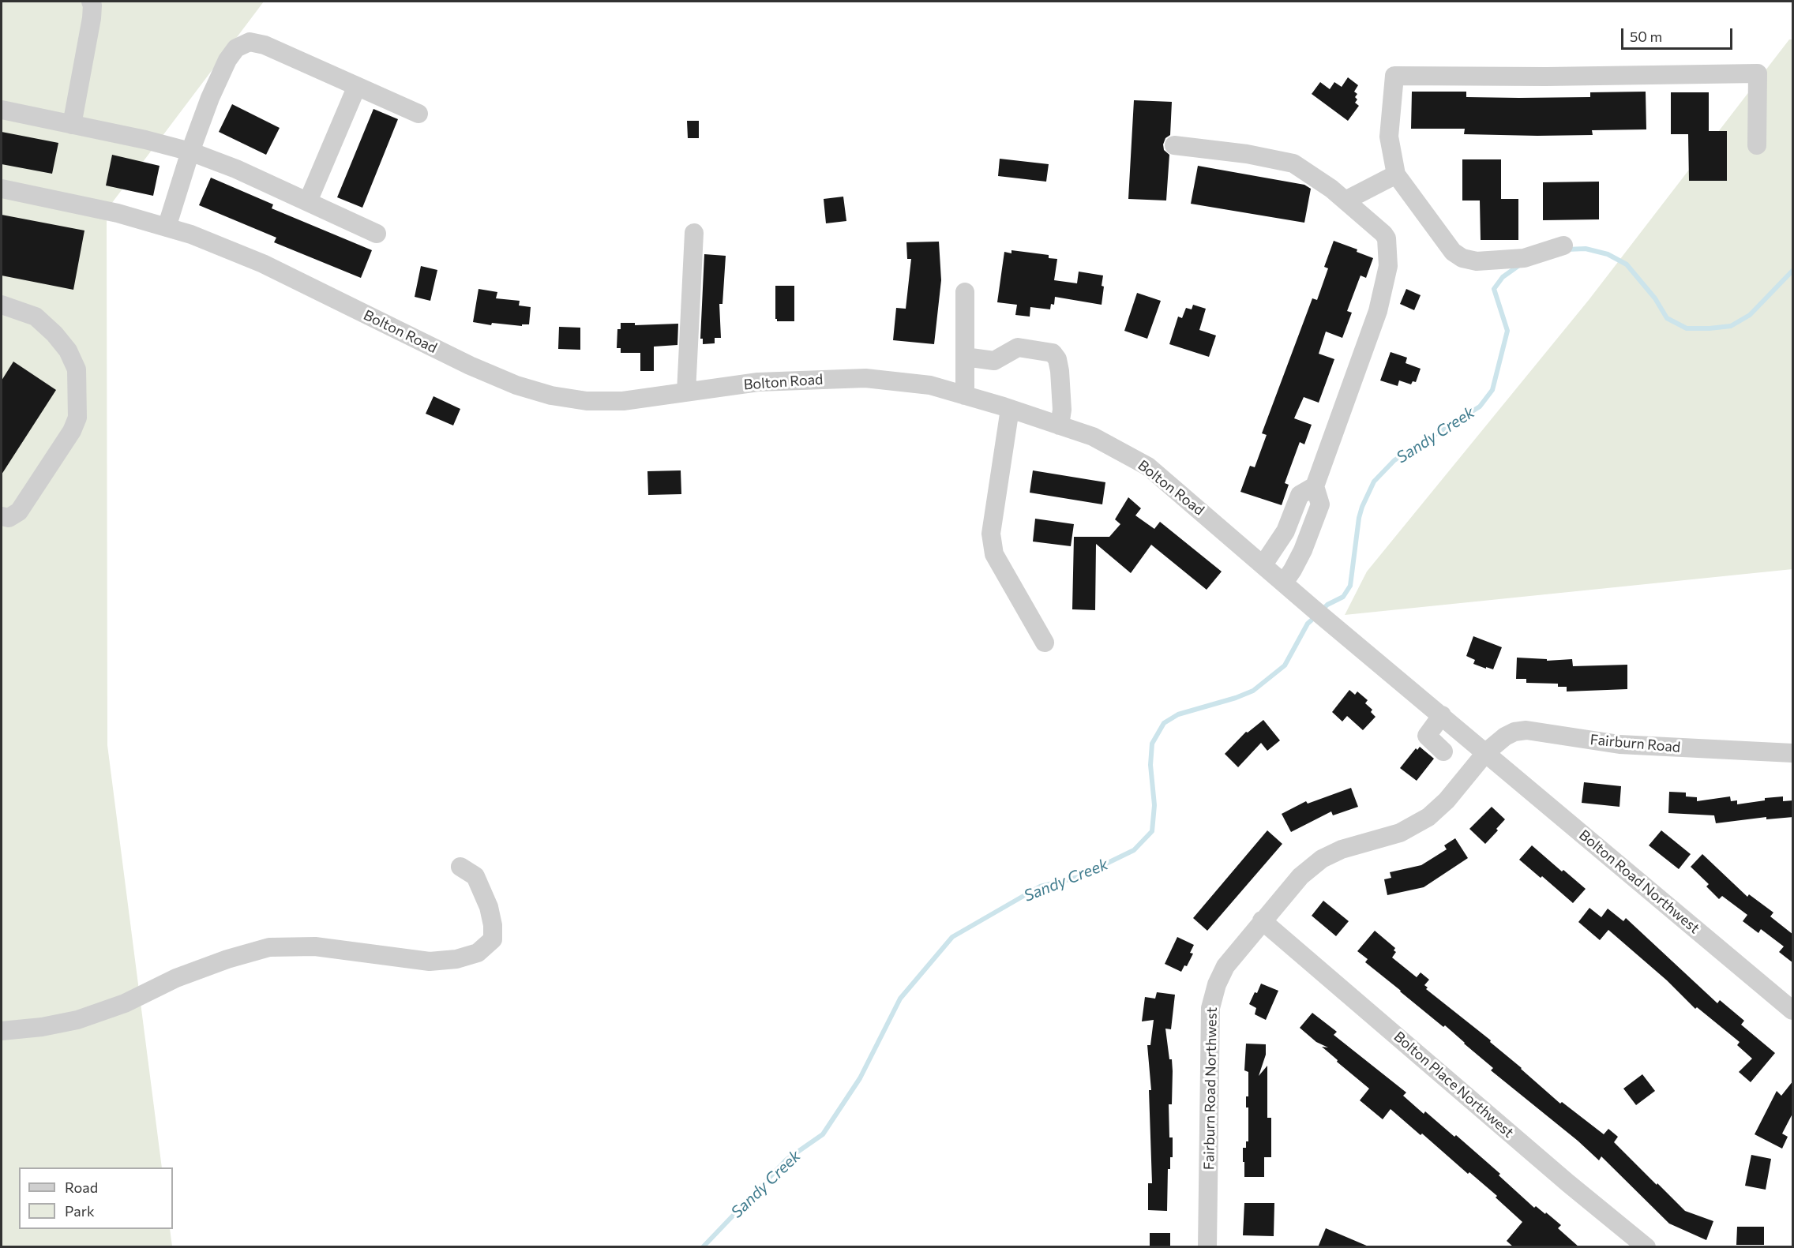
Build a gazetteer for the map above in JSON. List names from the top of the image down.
{
  "streets": {
    "street": [
      "Bolton Road",
      "Fairburn Road",
      "Bolton Road Northwest",
      "Bolton Place Northwest",
      "Fairburn Road Northwest"
    ]
  },
  "crossings": [
    ["Bolton Road", "Fairburn Road"],
    ["Bolton Road", "Bolton Road Northwest"],
    ["Bolton Road", "Fairburn Road Northwest"],
    ["Fairburn Road", "Bolton Road Northwest"],
    ["Fairburn Road", "Fairburn Road Northwest"],
    ["Bolton Road Northwest", "Fairburn Road Northwest"],
    ["Bolton Place Northwest", "Fairburn Road Northwest"]
  ],
  "water": ["Sandy Creek"],
  "legend": ["Road", "Park"],
  "scale_bar": "50 m"
}
